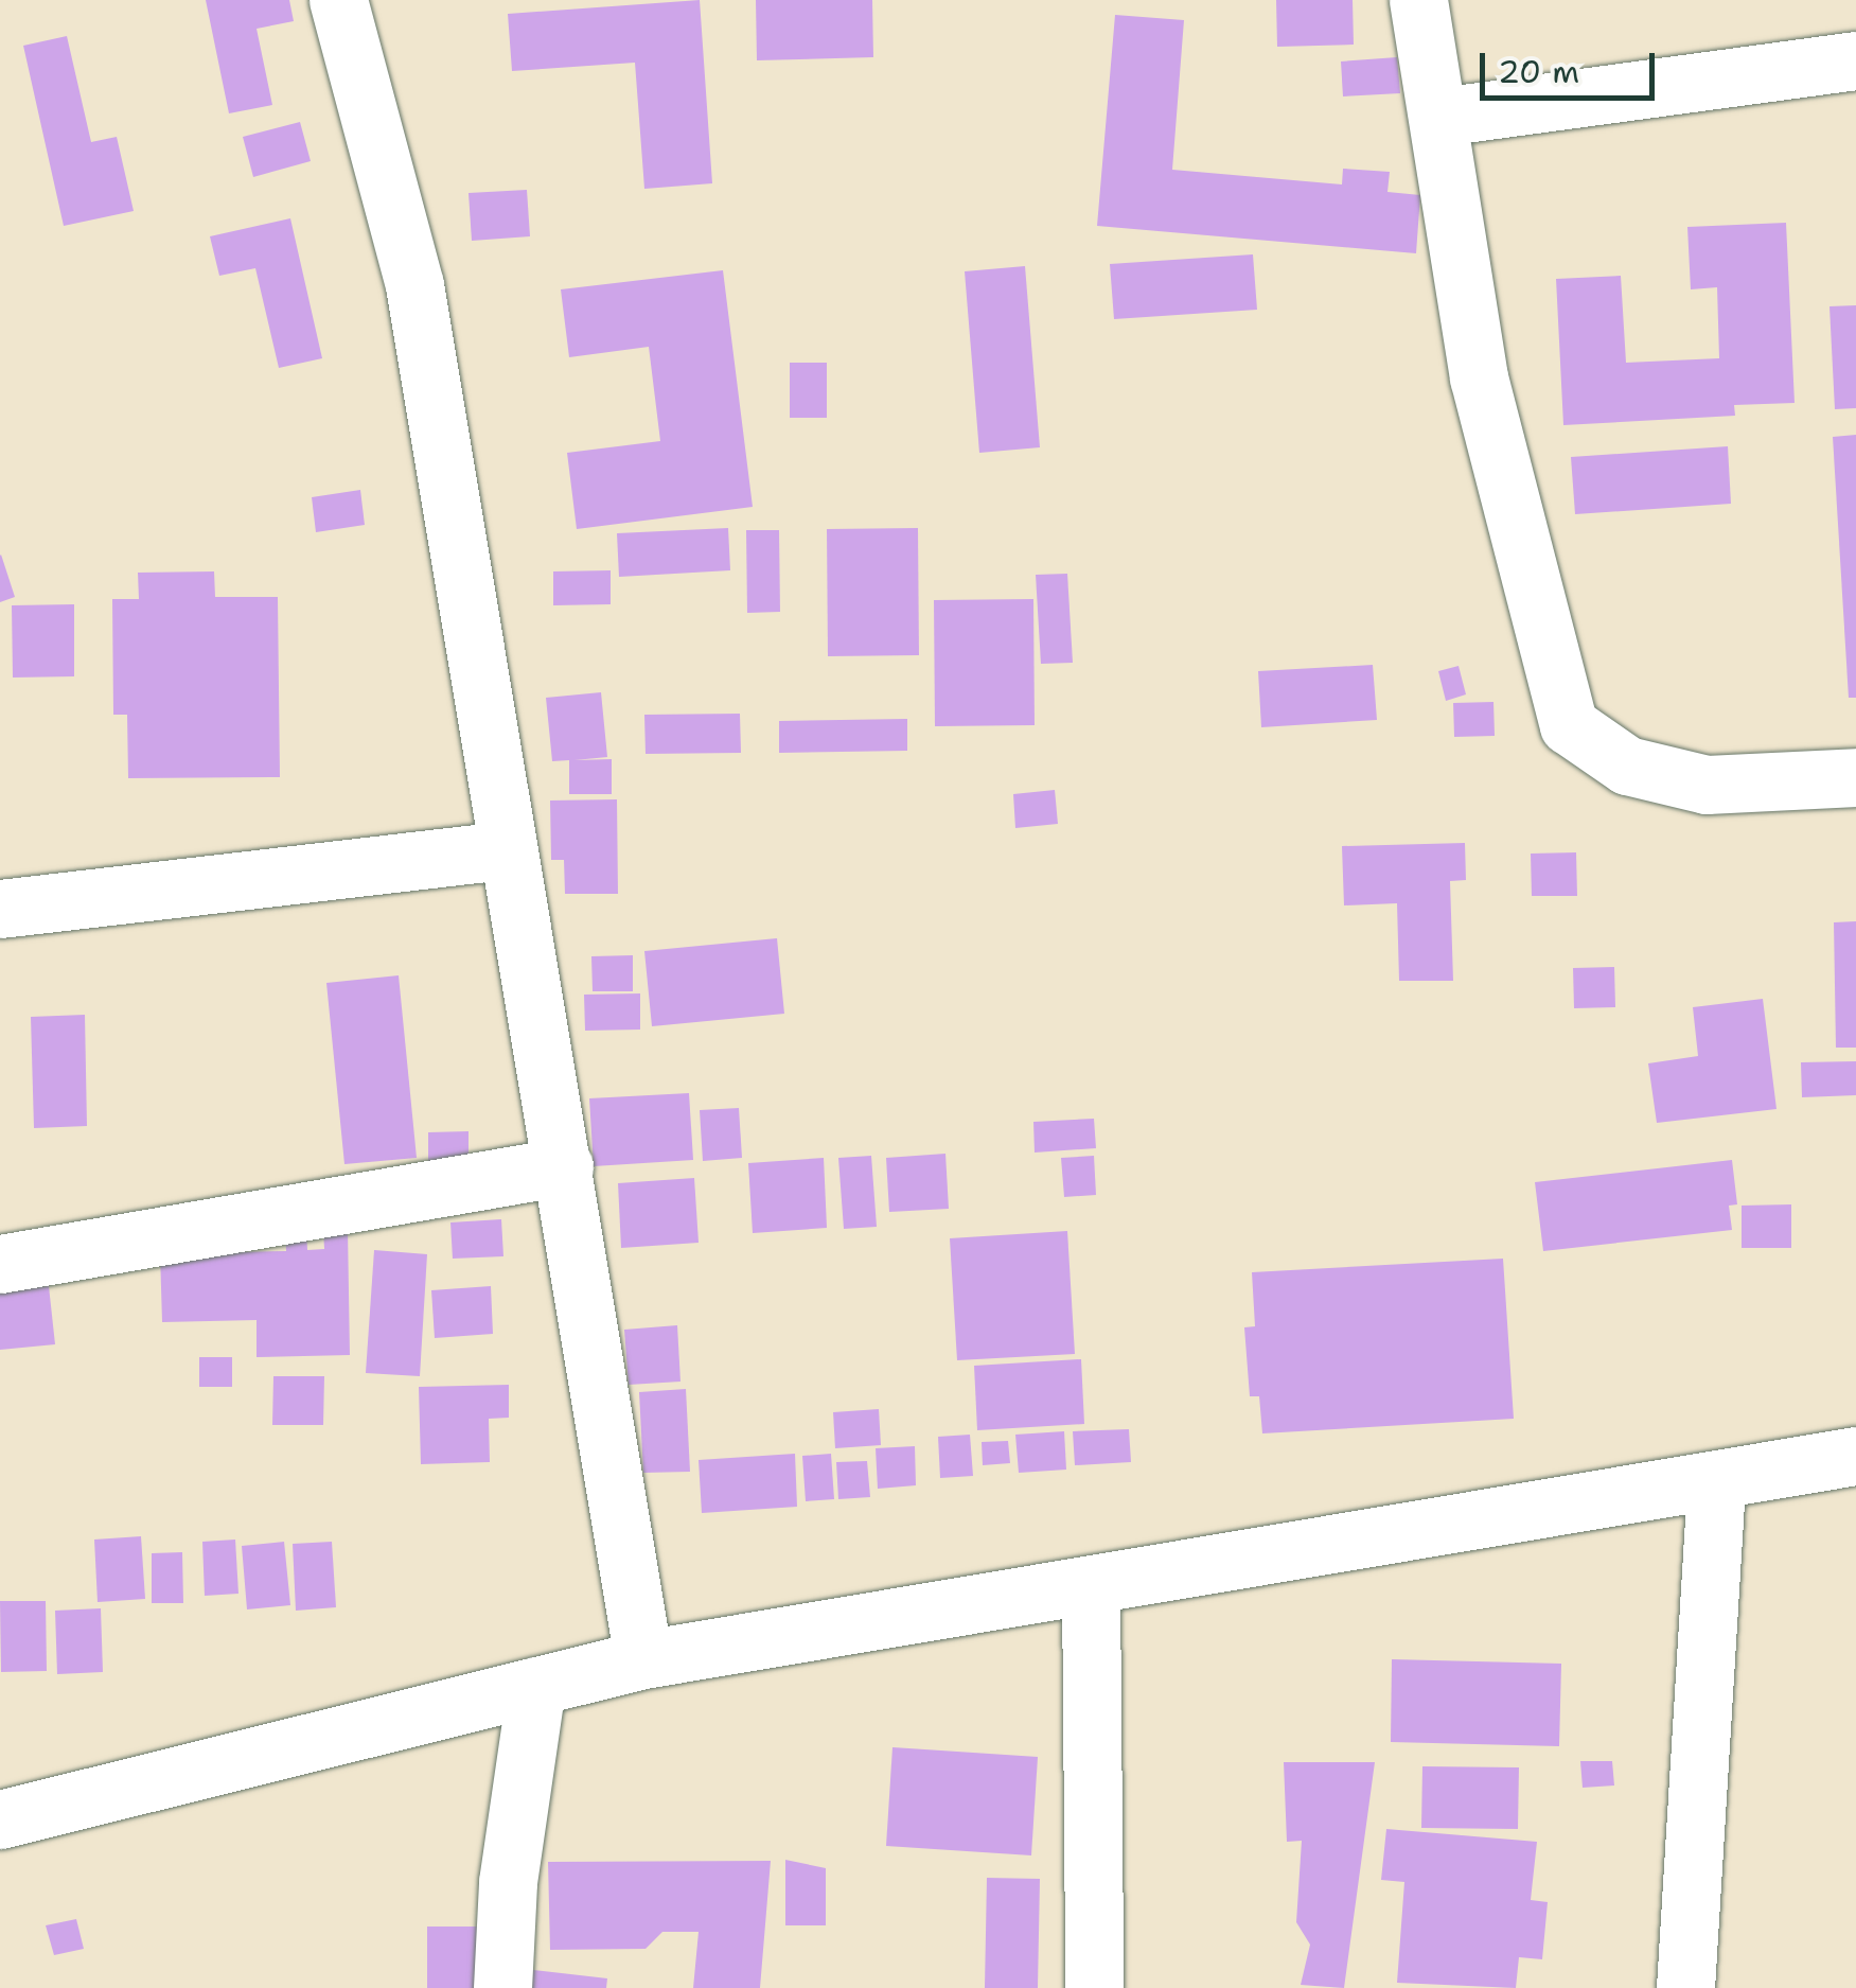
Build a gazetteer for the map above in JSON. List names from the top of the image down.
{
  "scale_bar": "20 m"
}
